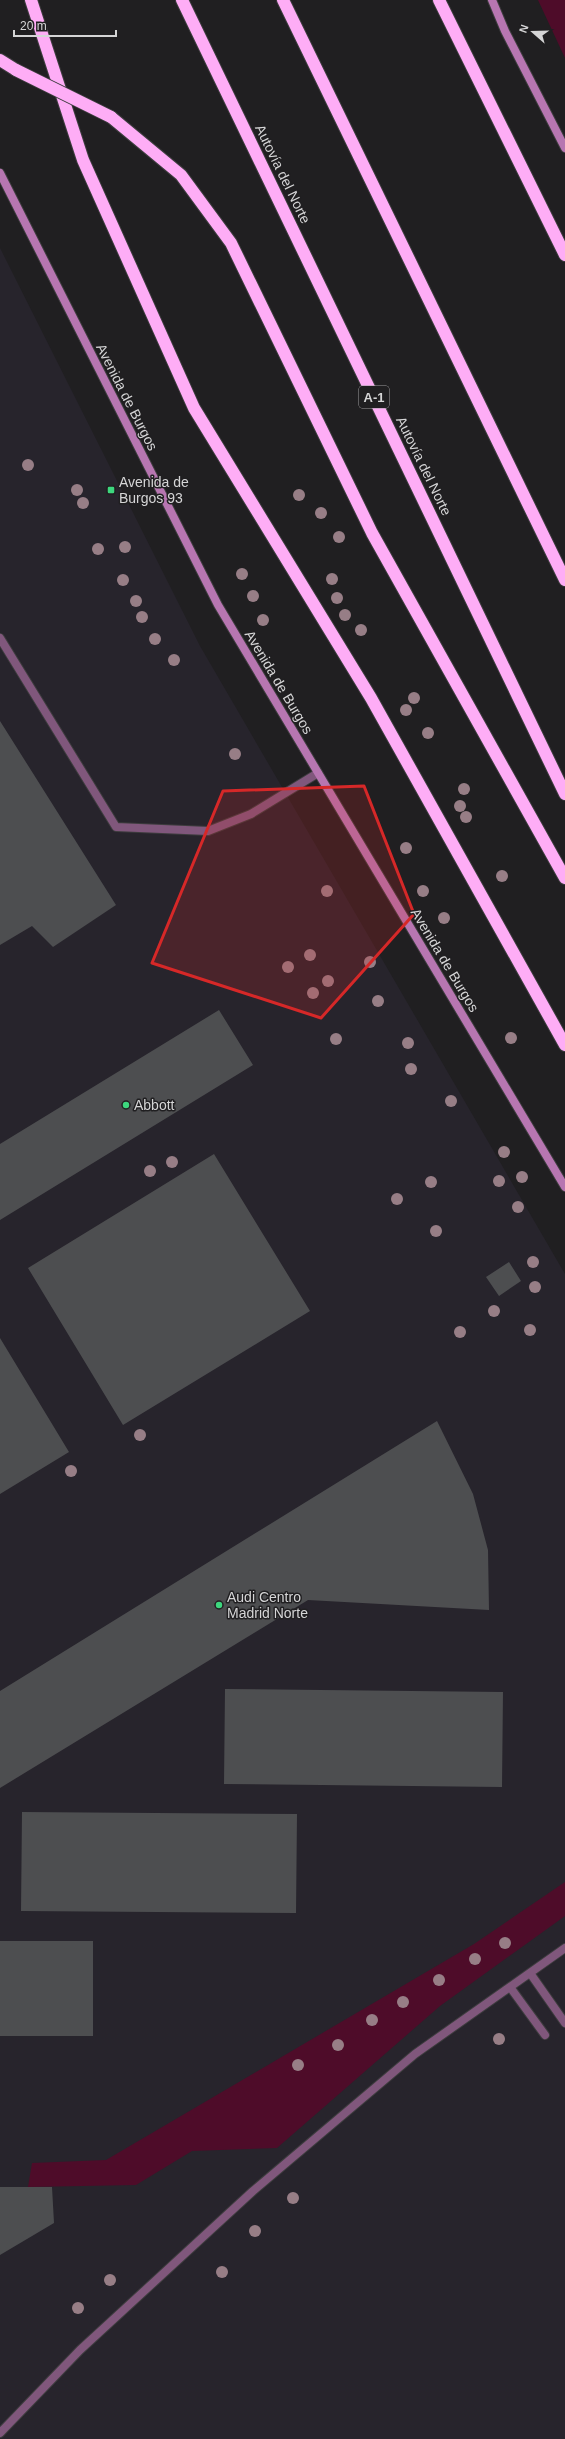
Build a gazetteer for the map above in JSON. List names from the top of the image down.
{
  "streets": {
    "highway": ["Autovía del Norte", "A-1"],
    "street": ["Avenida de Burgos"]
  },
  "places": {
    "transit": ["Avenida de Burgos 93"],
    "other": ["Abbott", "Audi Centro Madrid Norte"]
  },
  "scale_bar": "20 m",
  "north": "left"
}
